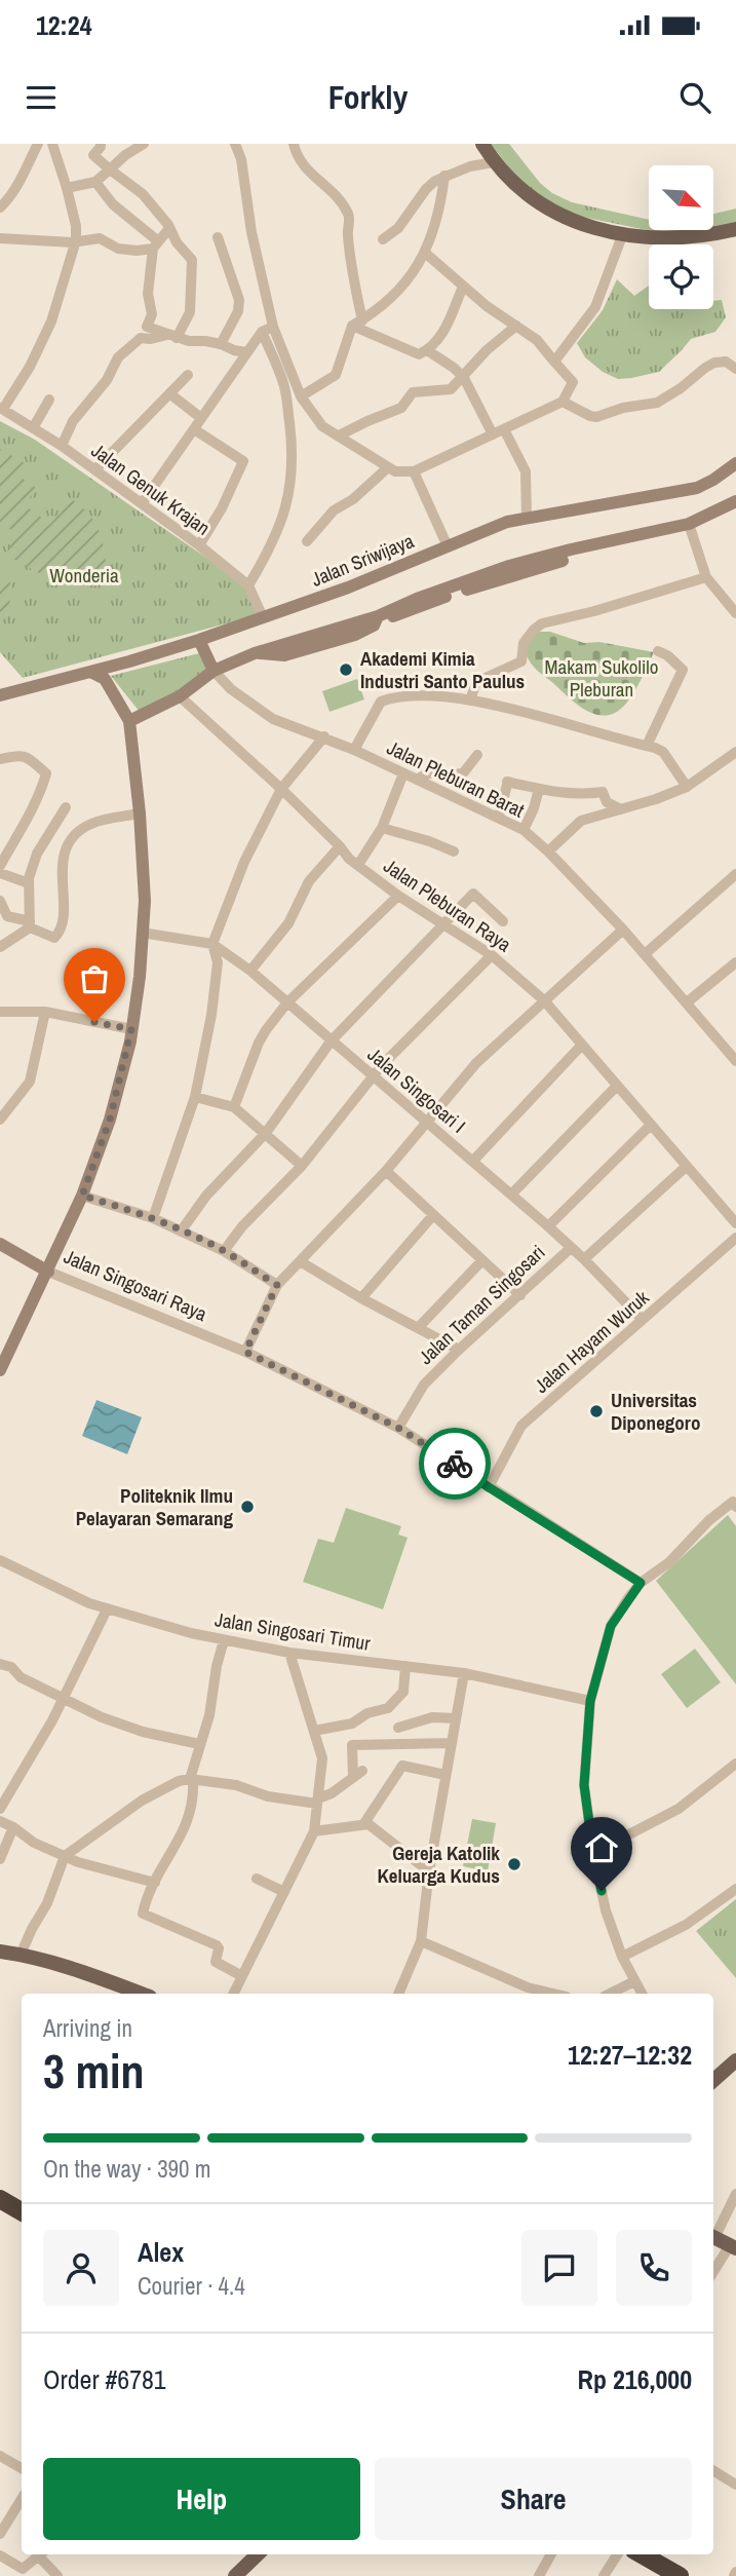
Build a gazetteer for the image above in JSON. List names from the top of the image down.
{
  "streets": {
    "main road": ["Jalan Sriwijaya", "Jalan Singosari Raya"],
    "street": [
      "Jalan Genuk Krajan",
      "Jalan Pleburan Barat",
      "Jalan Pleburan Raya",
      "Jalan Singosari I",
      "Jalan Taman Singosari",
      "Jalan Hayam Wuruk",
      "Jalan Singosari Timur"
    ]
  },
  "crossings": [
    ["Jalan Genuk Krajan", "Jalan Sriwijaya"],
    ["Jalan Sriwijaya", "Jalan Singosari Raya"],
    ["Jalan Singosari I", "Jalan Singosari Raya"],
    ["Jalan Singosari I", "Jalan Taman Singosari"],
    ["Jalan Singosari I", "Jalan Hayam Wuruk"],
    ["Jalan Singosari Raya", "Jalan Taman Singosari"],
    ["Jalan Singosari Raya", "Jalan Hayam Wuruk"]
  ],
  "parks": ["Wonderia", "Makam Sukolilo Pleburan"],
  "places": [
    "Akademi Kimia Industri Santo Paulus",
    "Universitas Diponegoro",
    "Politeknik Ilmu Pelayaran Semarang",
    "Gereja Katolik Keluarga Kudus"
  ],
  "north": "bottom right",
  "page": {
    "status": "12:24",
    "header": "Forkly",
    "heading": ["3 min", "Arriving in", "12:27–12:32"],
    "panel": [
      "Alex",
      "Courier · 4.4",
      "Order #6781",
      "Rp 216,000"
    ],
    "bar": "On the way · 390 m",
    "buttons": ["Help", "Share"]
  }
}
